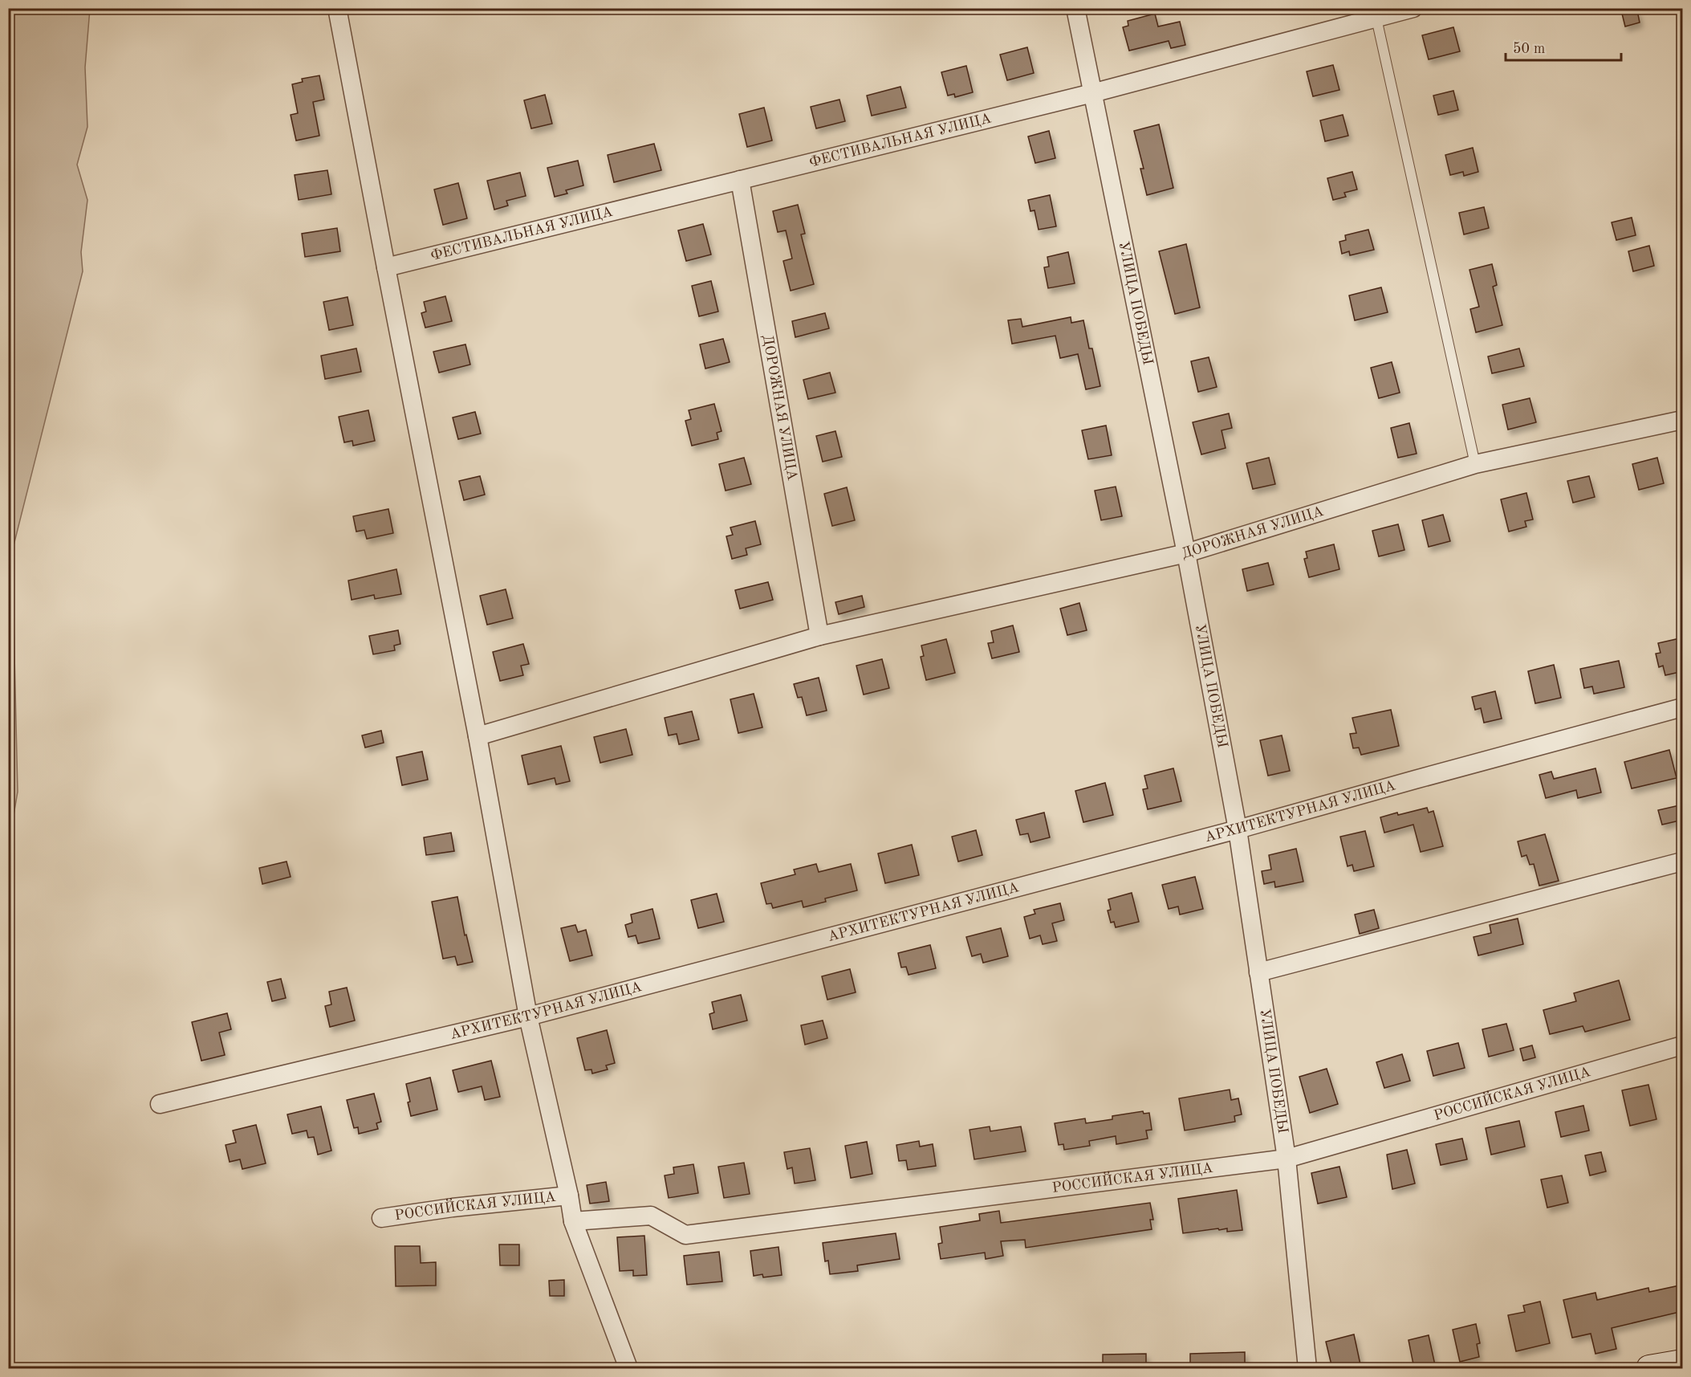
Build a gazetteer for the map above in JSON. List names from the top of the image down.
{
  "streets": {
    "street": [
      "ФЕСТИВАЛЬНАЯ УЛИЦА",
      "УЛИЦА ПОБЕДЫ",
      "ДОРОЖНАЯ УЛИЦА",
      "АРХИТЕКТУРНАЯ УЛИЦА",
      "РОССИЙСКАЯ УЛИЦА"
    ]
  },
  "crossings": [
    ["ФЕСТИВАЛЬНАЯ УЛИЦА", "УЛИЦА ПОБЕДЫ"],
    ["ФЕСТИВАЛЬНАЯ УЛИЦА", "ДОРОЖНАЯ УЛИЦА"],
    ["УЛИЦА ПОБЕДЫ", "ДОРОЖНАЯ УЛИЦА"],
    ["УЛИЦА ПОБЕДЫ", "АРХИТЕКТУРНАЯ УЛИЦА"],
    ["УЛИЦА ПОБЕДЫ", "РОССИЙСКАЯ УЛИЦА"]
  ],
  "scale_bar": "50 m"
}
